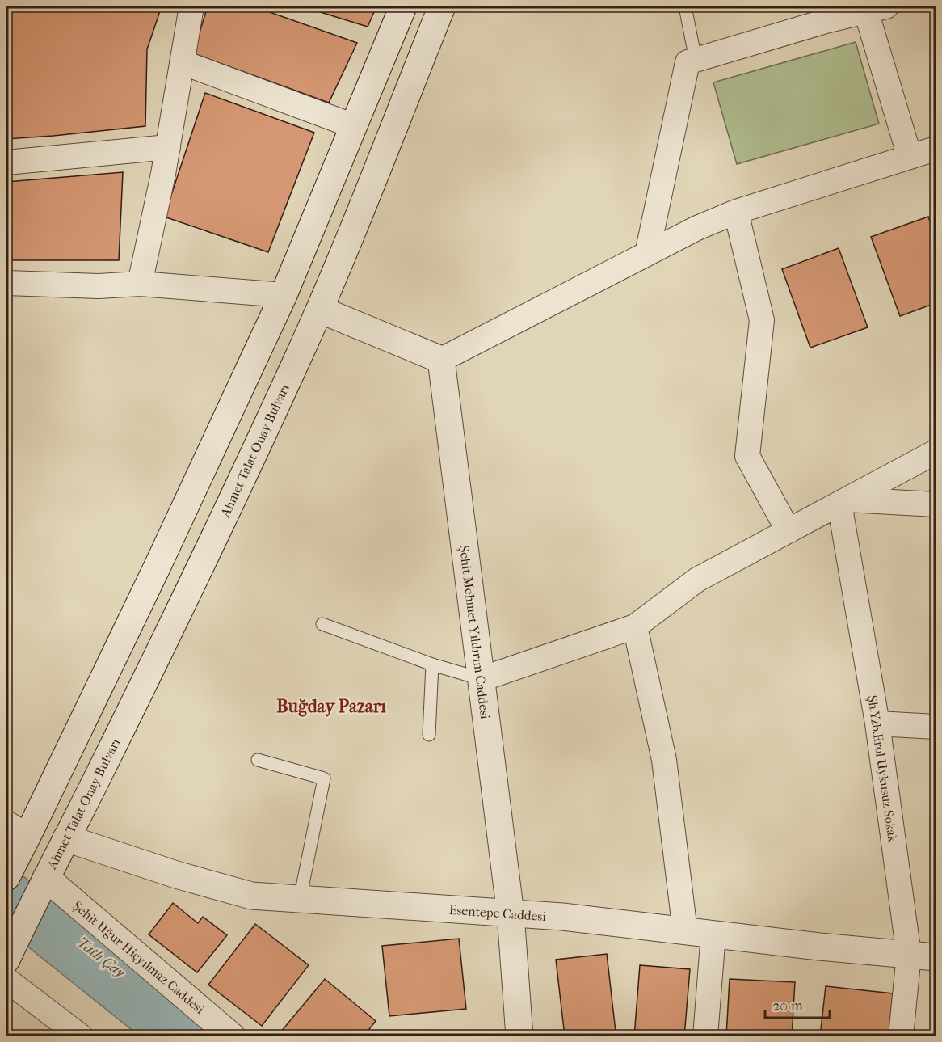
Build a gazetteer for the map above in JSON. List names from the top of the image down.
{
  "streets": {
    "main road": [
      "Ahmet Talat Onay Bulvarı",
      "Şehit Mehmet Yıldırım Caddesi",
      "Esentepe Caddesi",
      "Şehit Uğur Hiçyılmaz Caddesi"
    ],
    "street": ["Şh.Yzb.Erol Uykusuz Sokak"]
  },
  "crossings": [
    ["Ahmet Talat Onay Bulvarı", "Esentepe Caddesi"],
    ["Ahmet Talat Onay Bulvarı", "Şehit Uğur Hiçyılmaz Caddesi"],
    ["Şehit Mehmet Yıldırım Caddesi", "Esentepe Caddesi"],
    ["Şh.Yzb.Erol Uykusuz Sokak", "Esentepe Caddesi"]
  ],
  "districts": ["Buğday Pazarı"],
  "water": ["Tatlı Çay"],
  "scale_bar": "20 m"
}
